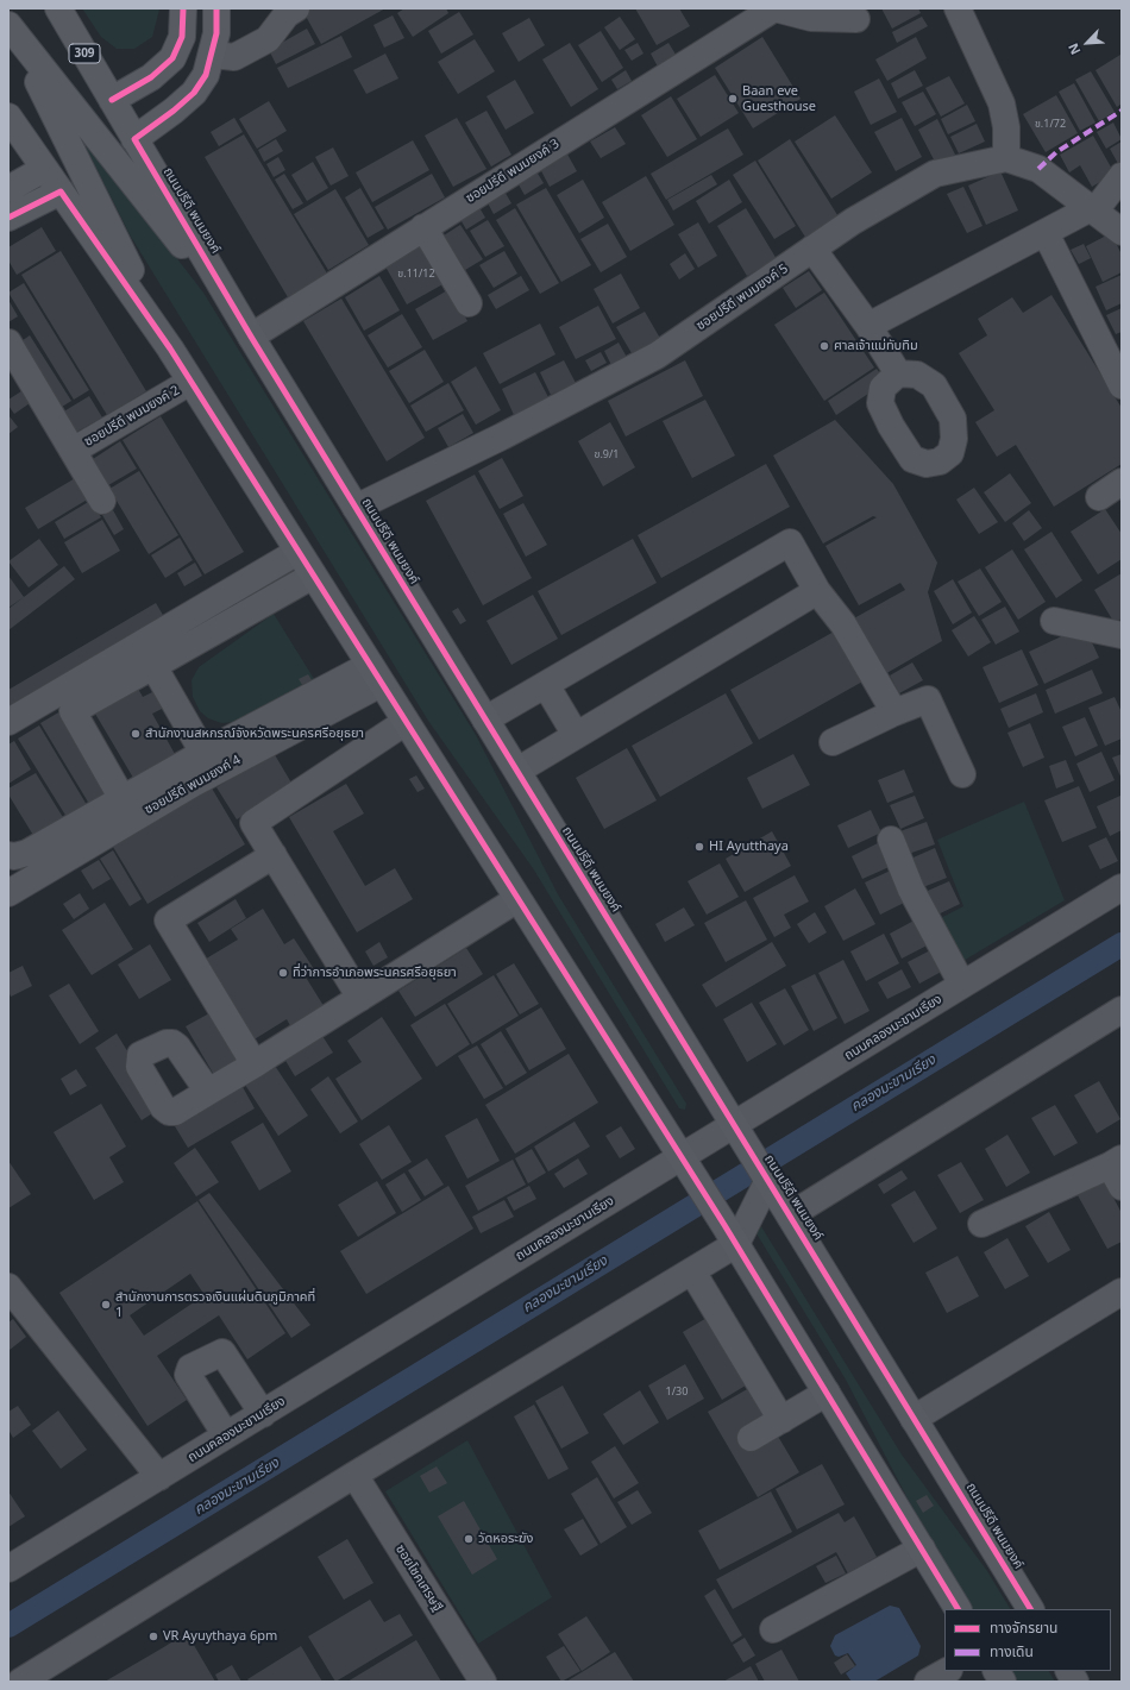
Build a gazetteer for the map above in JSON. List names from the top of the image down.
{
  "streets": {
    "main road": ["309", "ถนนปรีดี พนมยงค์"],
    "street": [
      "ซอยปรีดี พนมยงค์ 3",
      "ซอยปรีดี พนมยงค์ 5",
      "ซอยปรีดี พนมยงค์ 2",
      "ซอยปรีดี พนมยงค์ 4",
      "ถนนคลองมะขามเรียง",
      "ซอยโชคเศรษฐี"
    ]
  },
  "crossings": [
    ["309", "ถนนปรีดี พนมยงค์"],
    ["ซอยปรีดี พนมยงค์ 3", "ถนนปรีดี พนมยงค์"],
    ["ถนนปรีดี พนมยงค์", "ซอยปรีดี พนมยงค์ 5"],
    ["ถนนปรีดี พนมยงค์", "ซอยปรีดี พนมยงค์ 2"],
    ["ถนนปรีดี พนมยงค์", "ซอยปรีดี พนมยงค์ 4"],
    ["ถนนปรีดี พนมยงค์", "ถนนคลองมะขามเรียง"]
  ],
  "water": ["คลองมะขามเรียง"],
  "places": [
    "Baan eve Guesthouse",
    "ศาลเจ้าแม่ทับทิม",
    "สํานักงานสหกรณ์จังหวัดพระนครศรีอยุธยา",
    "HI Ayutthaya",
    "ที่ว่าการอำเภอพระนครศรีอยุธยา",
    "สำนักงานการตรวจเงินแผ่นดินภูมิภาคที่ 1",
    "วัดหอระฆัง",
    "VR Ayuythaya 6pm"
  ],
  "house_numbers": [
    "ข.1/72",
    "ข.11/12",
    "ข.9/1",
    "1/30"
  ],
  "legend": ["ทางจักรยาน", "ทางเดิน"],
  "north": "bottom left"
}
